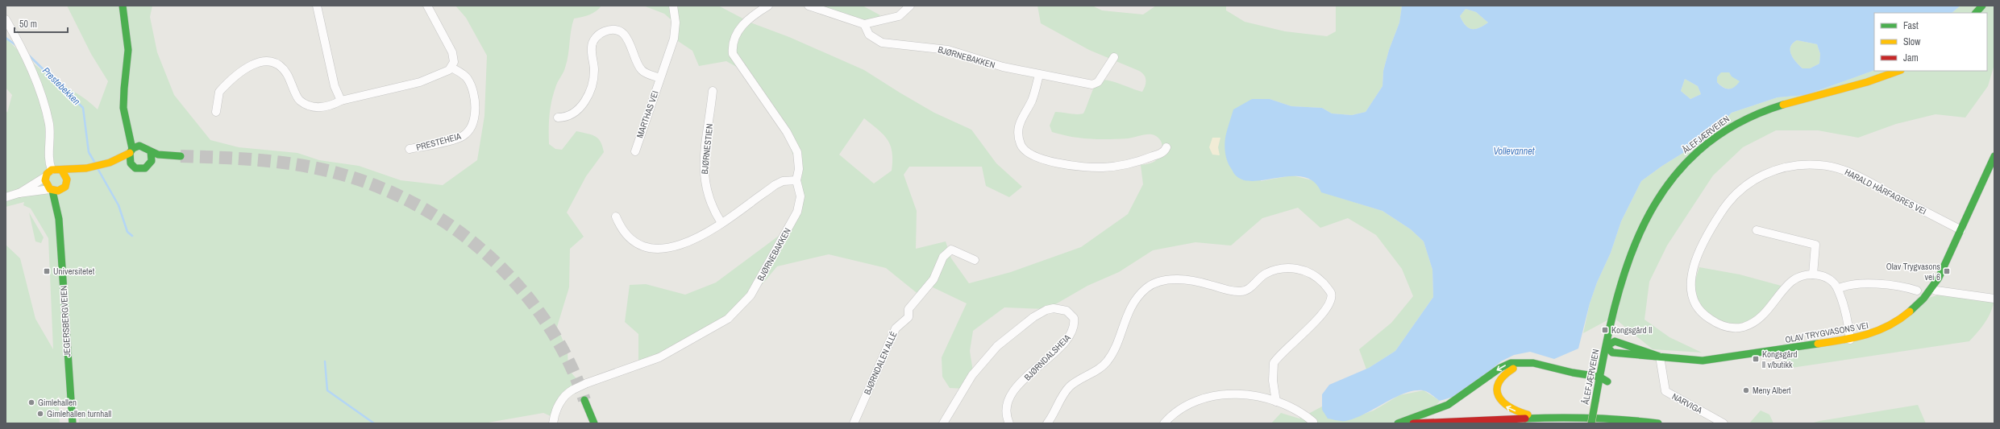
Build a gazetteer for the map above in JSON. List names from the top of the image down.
{
  "streets": {
    "main road": ["ÅLEFJÆRVEIEN", "JEGERSBERGVEIEN", "OLAV TRYGVASONS VEI"],
    "street": [
      "BJØRNEBAKKEN",
      "MARTHAS VEI",
      "PRESTEHEIA",
      "BJØRNESTIEN",
      "HARALD HÅRFAGRES VEI",
      "BJØRNDALSHEIA",
      "BJØRNDALEN ALLÉ",
      "NARVIGA"
    ]
  },
  "crossings": [
    ["ÅLEFJÆRVEIEN", "OLAV TRYGVASONS VEI"],
    ["HARALD HÅRFAGRES VEI", "OLAV TRYGVASONS VEI"],
    ["OLAV TRYGVASONS VEI", "NARVIGA"]
  ],
  "water": ["Prestebekken", "Vollevannet"],
  "places": {
    "transit": [
      "Universitetet",
      "Olav Trygvasons vei 6",
      "Kongsgård ll",
      "Kongsgård ll v/butikk"
    ],
    "other": ["Meny Albert", "Gimlehallen", "Gimlehallen turnhall"]
  },
  "legend": ["Fast", "Slow", "Jam"],
  "scale_bar": "50 m"
}
